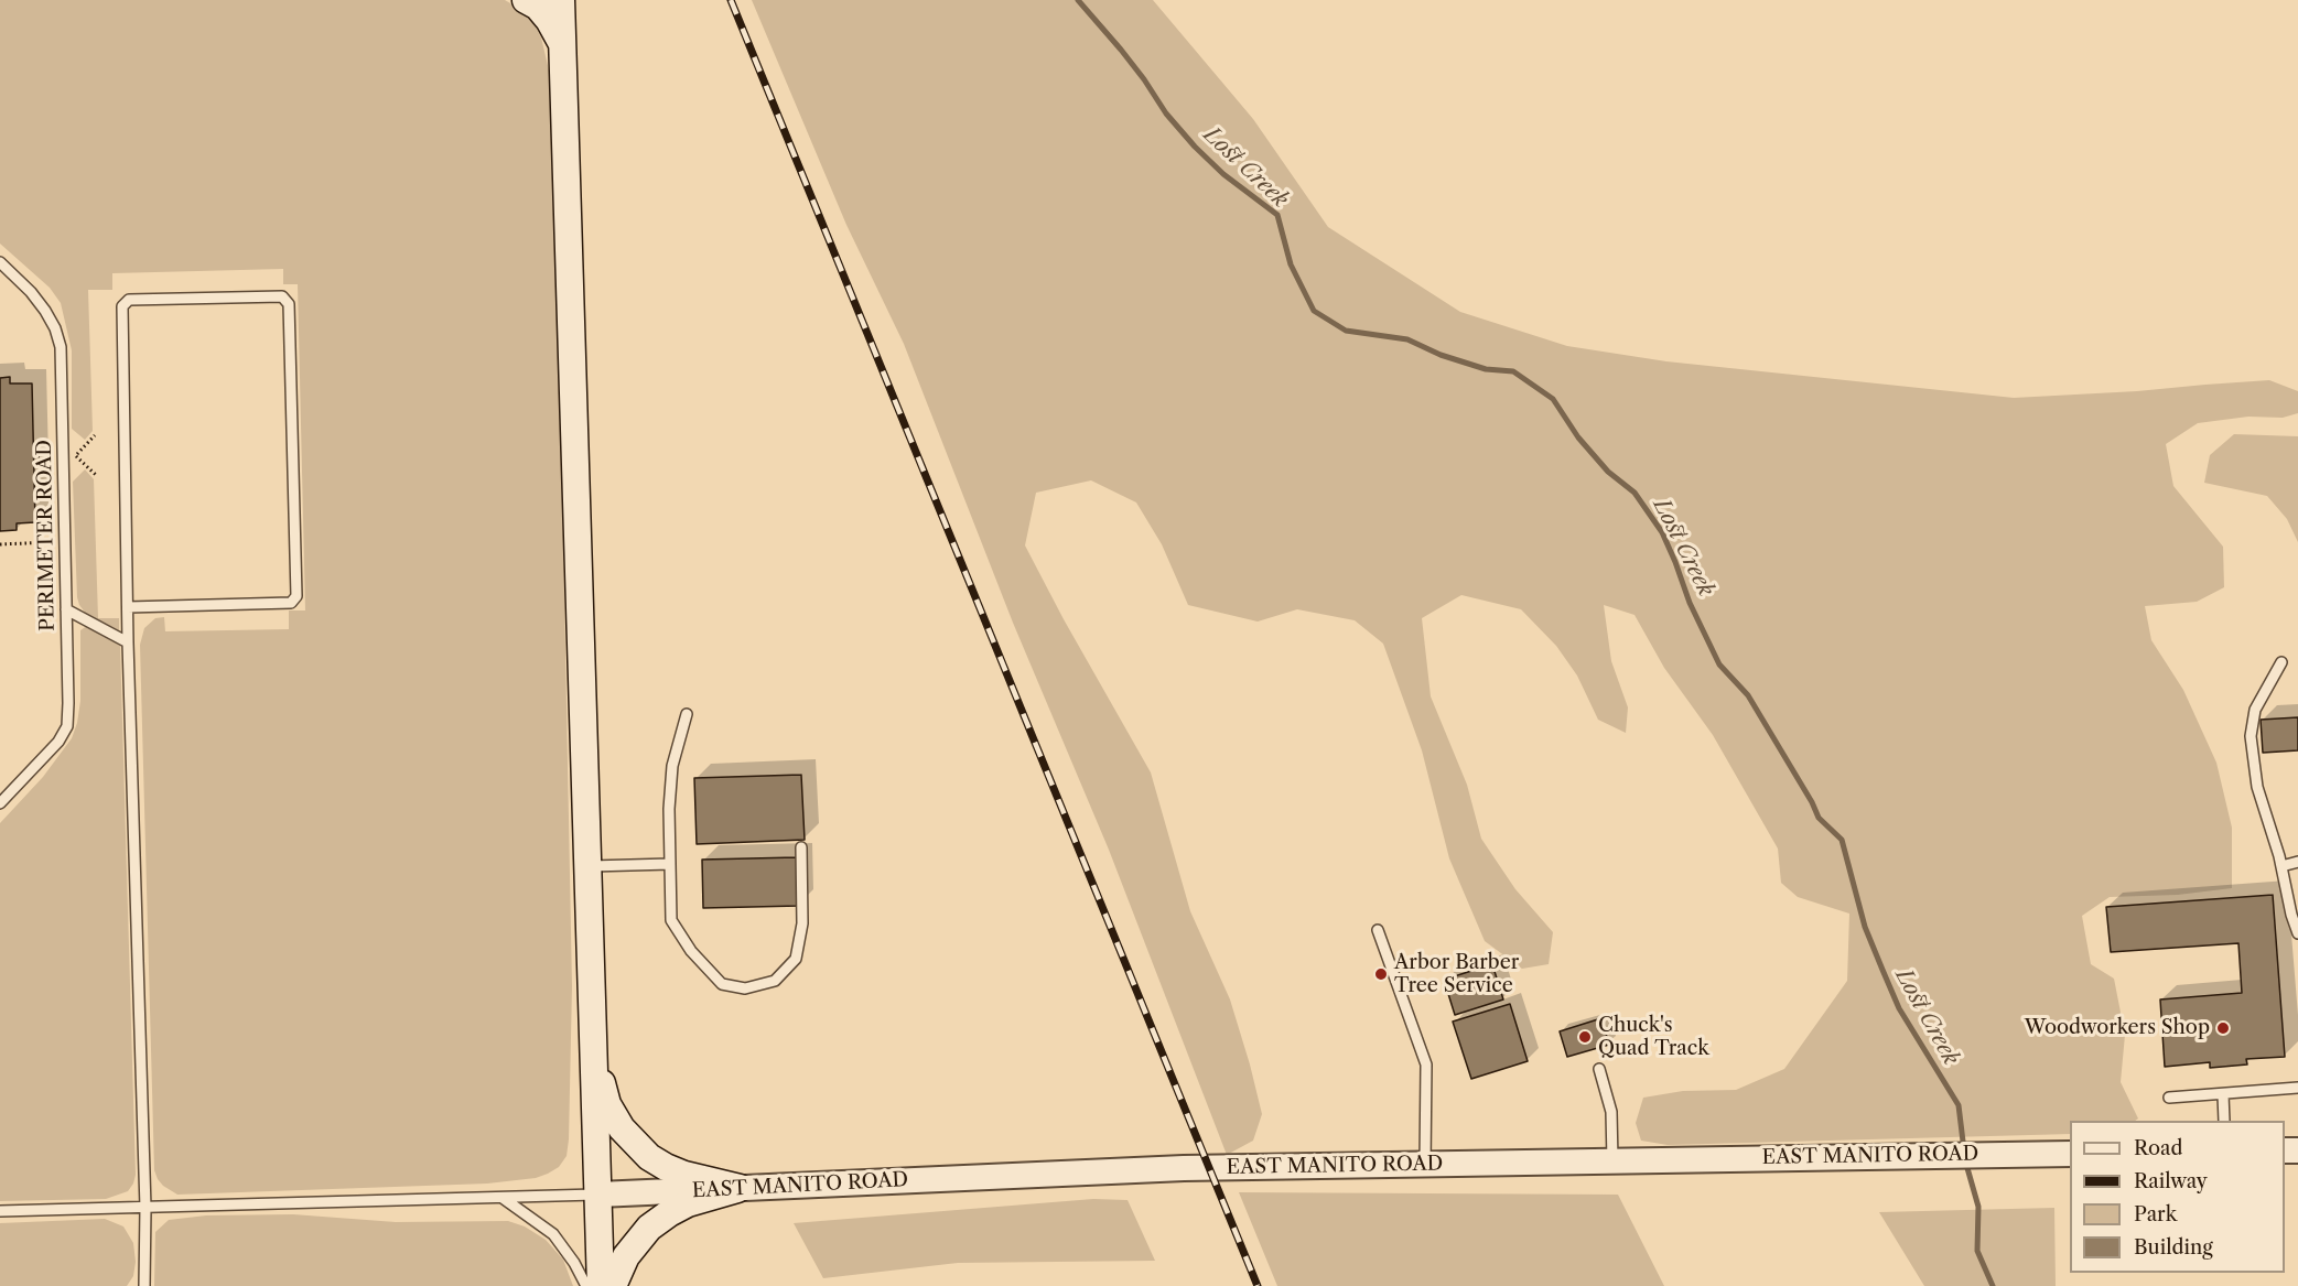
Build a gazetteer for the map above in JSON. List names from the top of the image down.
{
  "streets": {
    "street": ["EAST MANITO ROAD"],
    "lane": ["PERIMETER ROAD"]
  },
  "water": ["Lost Creek"],
  "places": ["Arbor Barber Tree Service", "Woodworkers Shop", "Chuck's Quad Track"],
  "legend": [
    "Road",
    "Railway",
    "Park",
    "Building"
  ]
}
